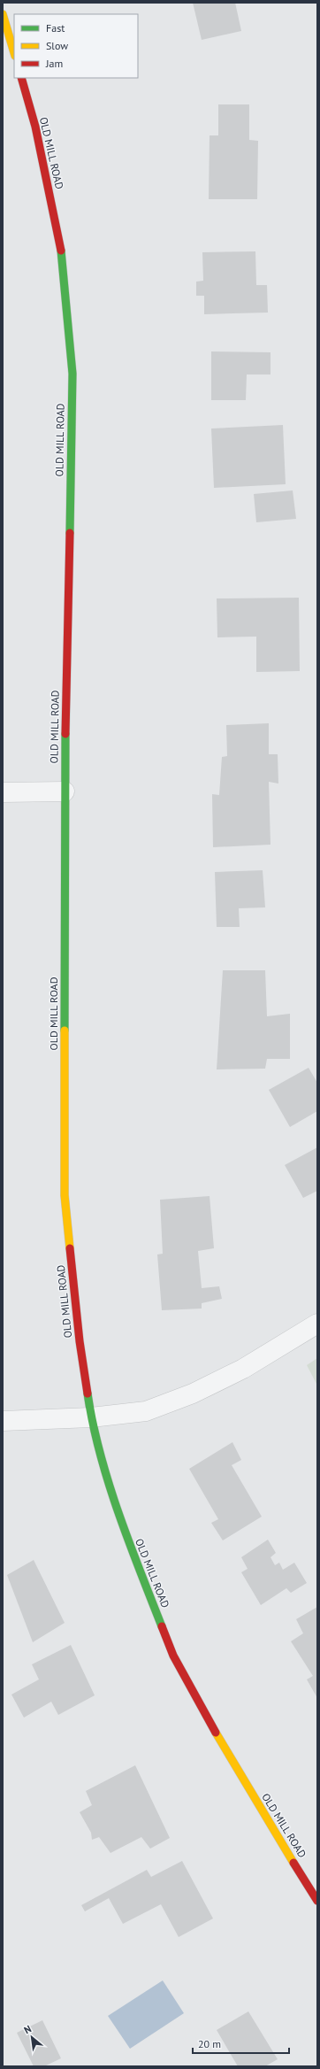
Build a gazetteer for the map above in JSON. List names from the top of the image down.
{
  "streets": {
    "street": ["OLD MILL ROAD"]
  },
  "legend": ["Fast", "Slow", "Jam"],
  "scale_bar": "20 m",
  "north": "top left"
}
